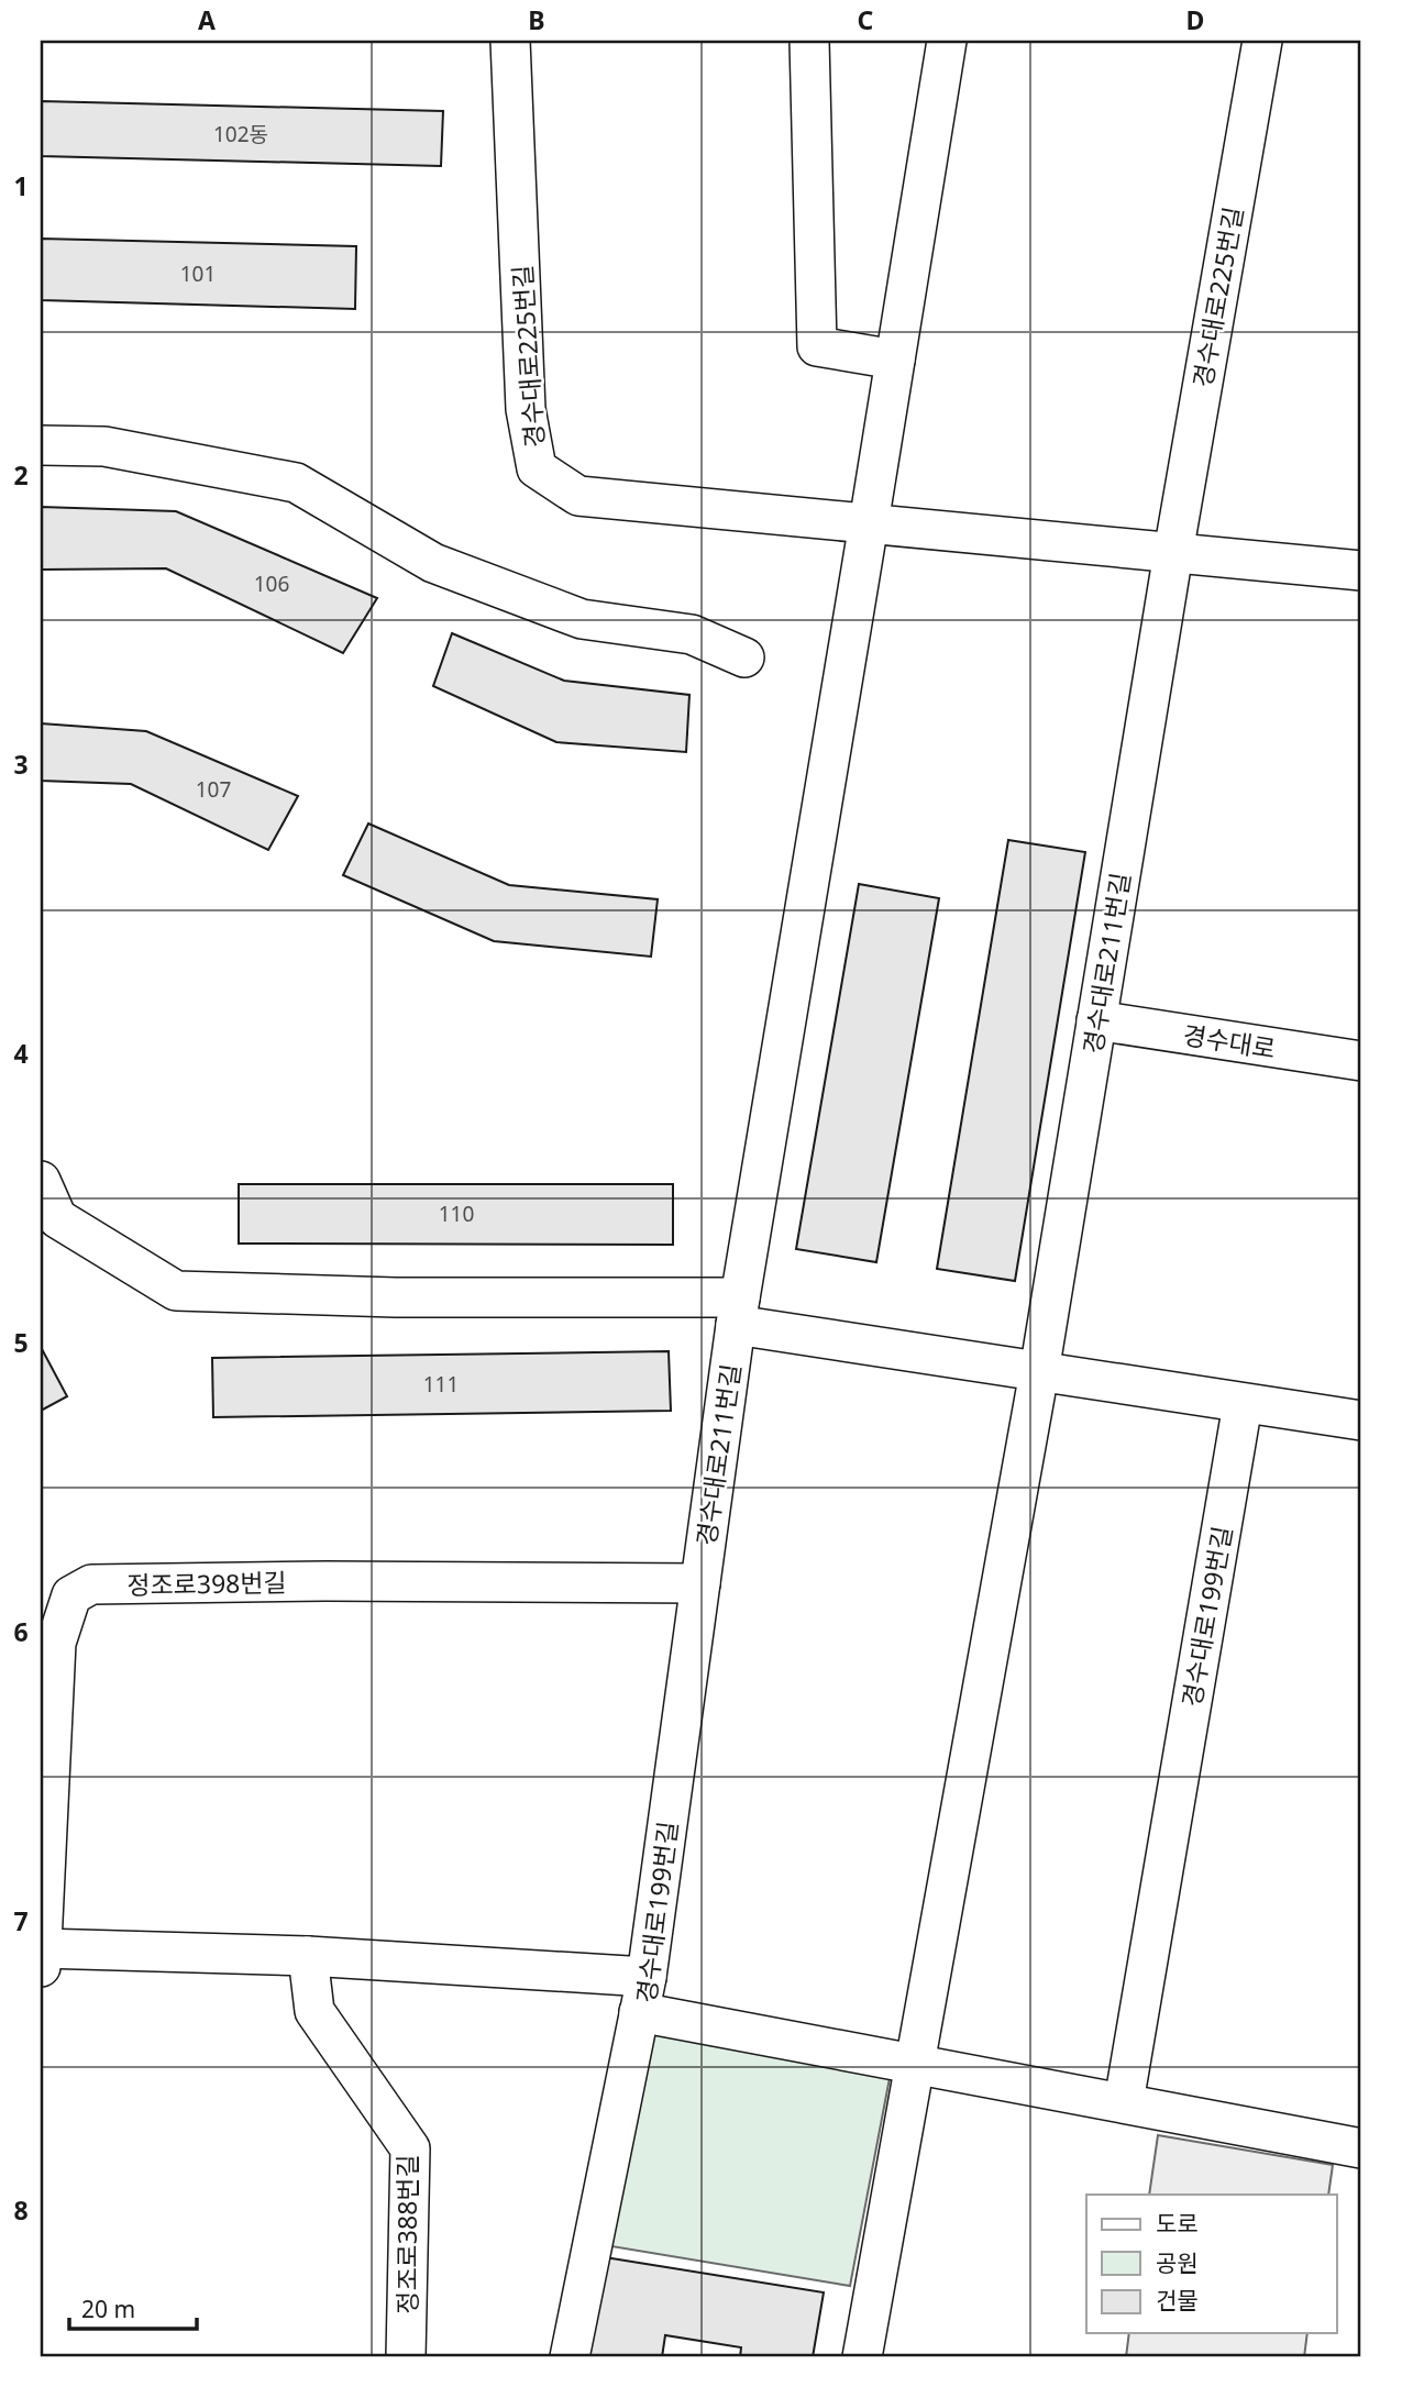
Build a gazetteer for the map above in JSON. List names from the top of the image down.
{
  "streets": {
    "street": [
      "경수대로225번길",
      "경수대로211번길",
      "경수대로",
      "정조로398번길",
      "경수대로199번길",
      "정조로388번길"
    ]
  },
  "crossings": [
    ["경수대로225번길", "경수대로211번길"],
    ["경수대로211번길", "경수대로"],
    ["경수대로211번길", "정조로398번길"],
    ["경수대로211번길", "경수대로199번길"],
    ["정조로398번길", "경수대로199번길"]
  ],
  "house_numbers": [
    "102동",
    "101",
    "106",
    "107",
    "110",
    "111"
  ],
  "legend": ["도로", "공원", "건물"],
  "scale_bar": "20 m",
  "grid": {
    "columns": [
      "A",
      "B",
      "C",
      "D"
    ],
    "rows": [
      "1",
      "2",
      "3",
      "4",
      "5",
      "6",
      "7",
      "8"
    ]
  }
}
